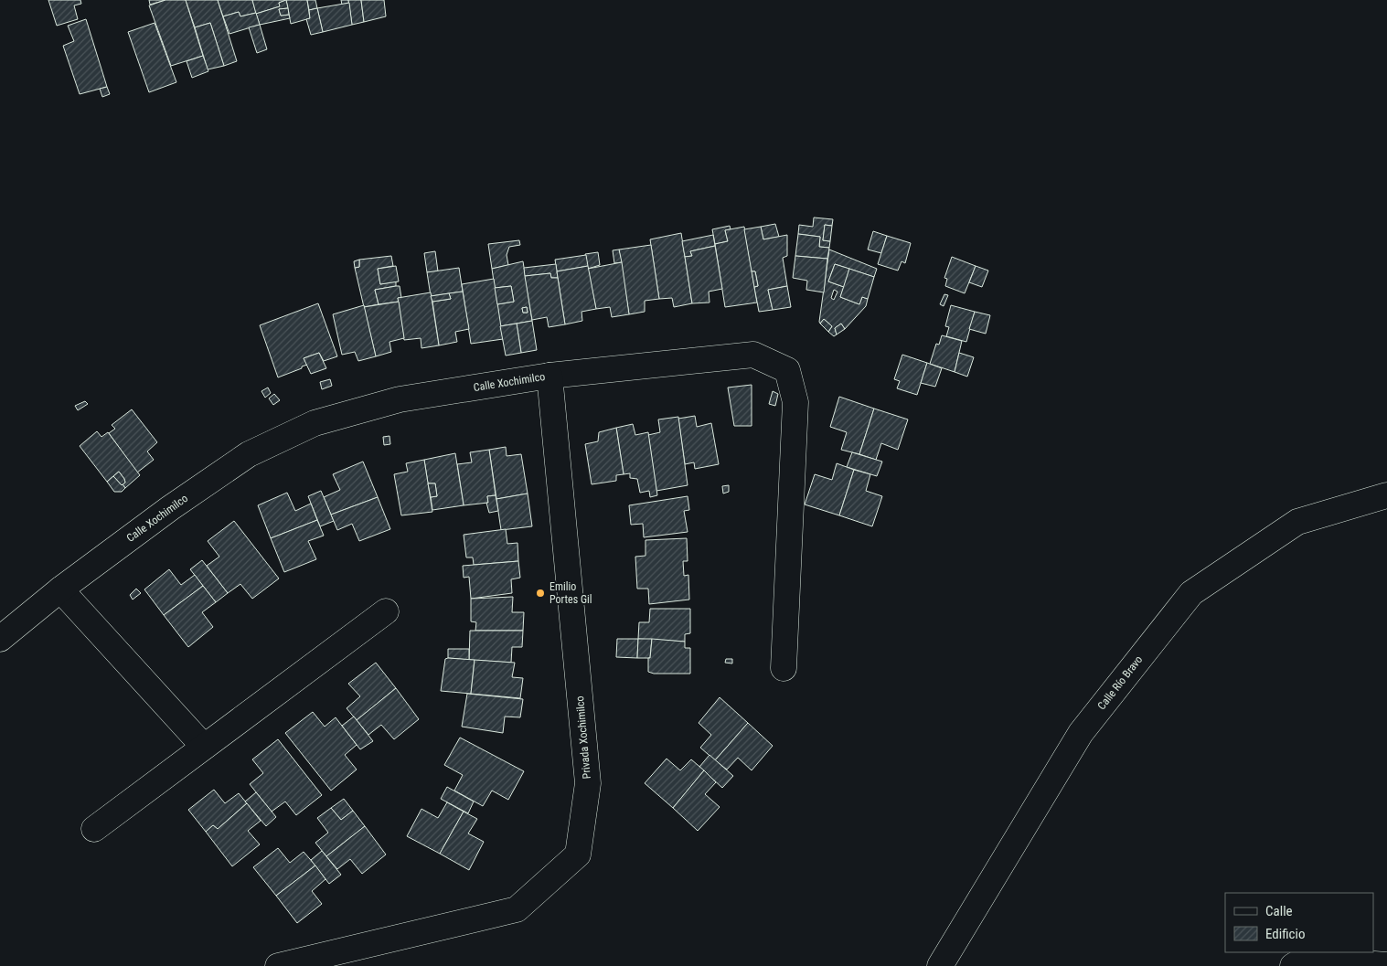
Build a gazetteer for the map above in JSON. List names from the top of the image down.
{
  "streets": {
    "street": ["Calle Xochimilco", "Calle Río Bravo", "Privada Xochimilco"]
  },
  "crossings": [
    ["Calle Xochimilco", "Privada Xochimilco"]
  ],
  "places": ["Emilio Portes Gil"],
  "legend": ["Calle", "Edificio"]
}
